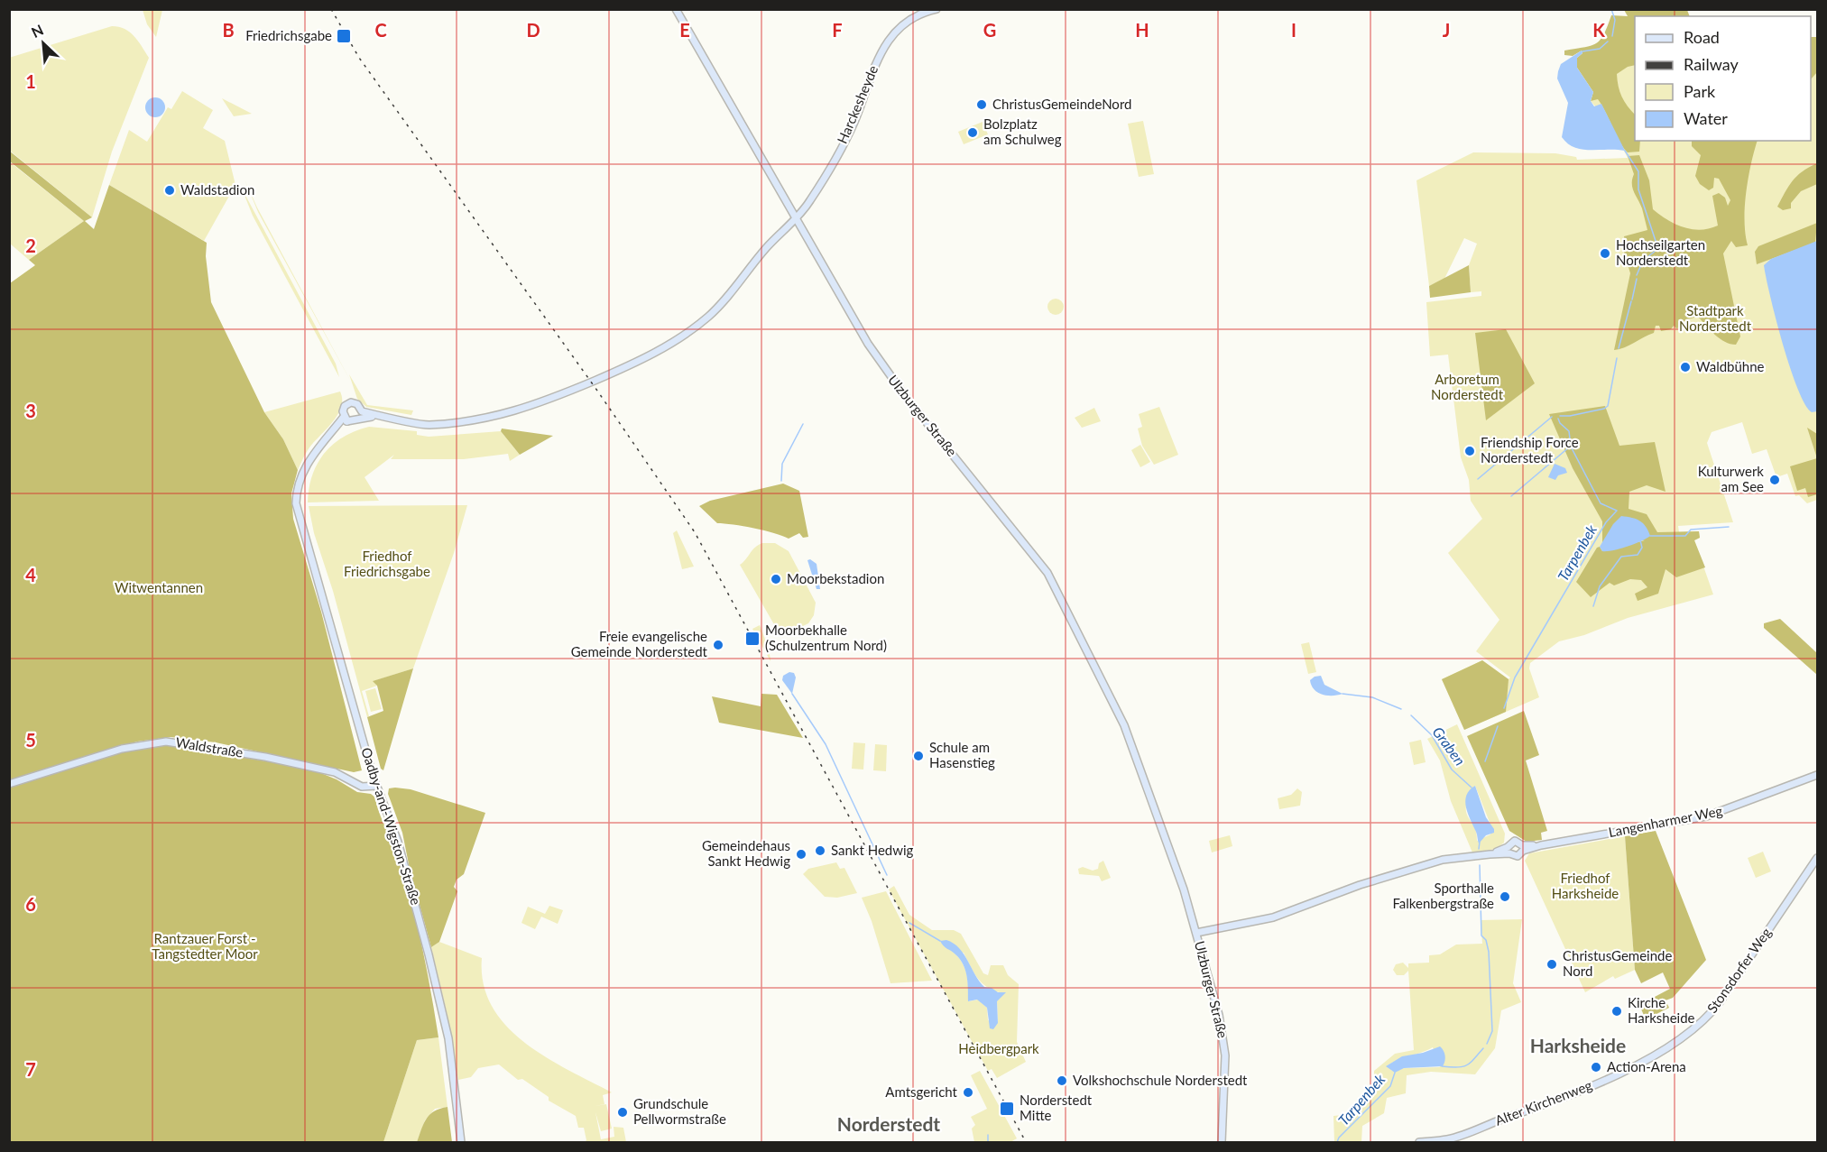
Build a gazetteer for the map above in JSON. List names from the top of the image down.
{
  "streets": {
    "main road": [
      "Harckesheyde",
      "Ulzburger Straße",
      "Waldstraße",
      "Langenharmer Weg",
      "Oadby-and-Wigston-Straße",
      "Stonsdorfer Weg",
      "Alter Kirchenweg"
    ]
  },
  "crossings": [
    ["Harckesheyde", "Ulzburger Straße"],
    ["Harckesheyde", "Oadby-and-Wigston-Straße"],
    ["Ulzburger Straße", "Langenharmer Weg"],
    ["Waldstraße", "Oadby-and-Wigston-Straße"],
    ["Stonsdorfer Weg", "Alter Kirchenweg"]
  ],
  "districts": ["Harksheide", "Norderstedt"],
  "water": ["Tarpenbek", "Graben"],
  "parks": [
    "Stadtpark Norderstedt",
    "Arboretum Norderstedt",
    "Friedhof Friedrichsgabe",
    "Witwentannen",
    "Friedhof Harksheide",
    "Rantzauer Forst - Tangstedter Moor",
    "Heidbergpark"
  ],
  "places": {
    "transit": ["Friedrichsgabe", "Moorbekhalle (Schulzentrum Nord)", "Norderstedt Mitte"],
    "other": [
      "ChristusGemeindeNord",
      "Bolzplatz am Schulweg",
      "Waldstadion",
      "Hochseilgarten Norderstedt",
      "Waldbühne",
      "Friendship Force Norderstedt",
      "Kulturwerk am See",
      "Moorbekstadion",
      "Freie evangelische Gemeinde Norderstedt",
      "Schule am Hasenstieg",
      "Sankt Hedwig",
      "Gemeindehaus Sankt Hedwig",
      "Sporthalle Falkenbergstraße",
      "ChristusGemeinde Nord",
      "Kirche Harksheide",
      "Action-Arena",
      "Volkshochschule Norderstedt",
      "Amtsgericht",
      "Grundschule Pellwormstraße"
    ]
  },
  "legend": [
    "Road",
    "Railway",
    "Park",
    "Water"
  ],
  "north": "top left",
  "grid": {
    "columns": [
      "B",
      "C",
      "D",
      "E",
      "F",
      "G",
      "H",
      "I",
      "J",
      "K"
    ],
    "rows": [
      "1",
      "2",
      "3",
      "4",
      "5",
      "6",
      "7"
    ]
  }
}
